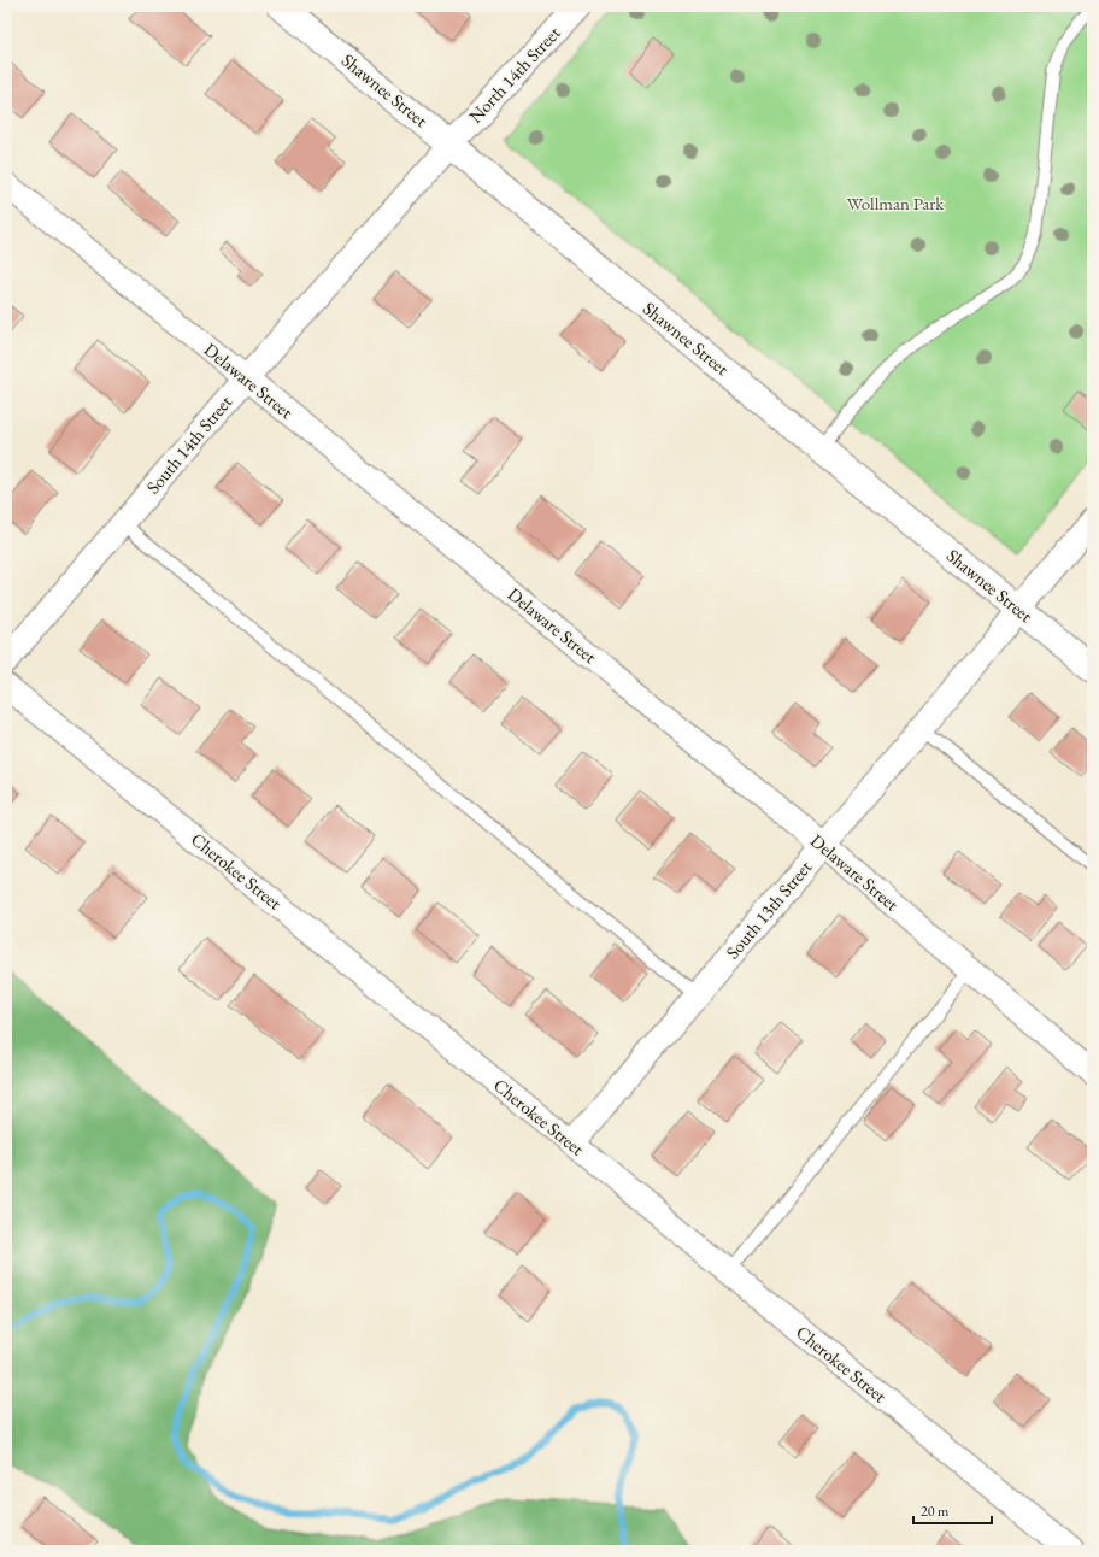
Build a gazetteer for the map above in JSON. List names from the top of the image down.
{
  "streets": {
    "street": [
      "North 14th Street",
      "Shawnee Street",
      "Delaware Street",
      "South 14th Street",
      "Cherokee Street",
      "South 13th Street"
    ]
  },
  "crossings": [
    ["North 14th Street", "Shawnee Street"],
    ["North 14th Street", "South 14th Street"],
    ["Shawnee Street", "South 14th Street"],
    ["Shawnee Street", "South 13th Street"],
    ["Delaware Street", "South 14th Street"],
    ["Delaware Street", "South 13th Street"],
    ["Cherokee Street", "South 13th Street"]
  ],
  "parks": ["Wollman Park"],
  "scale_bar": "20 m"
}
